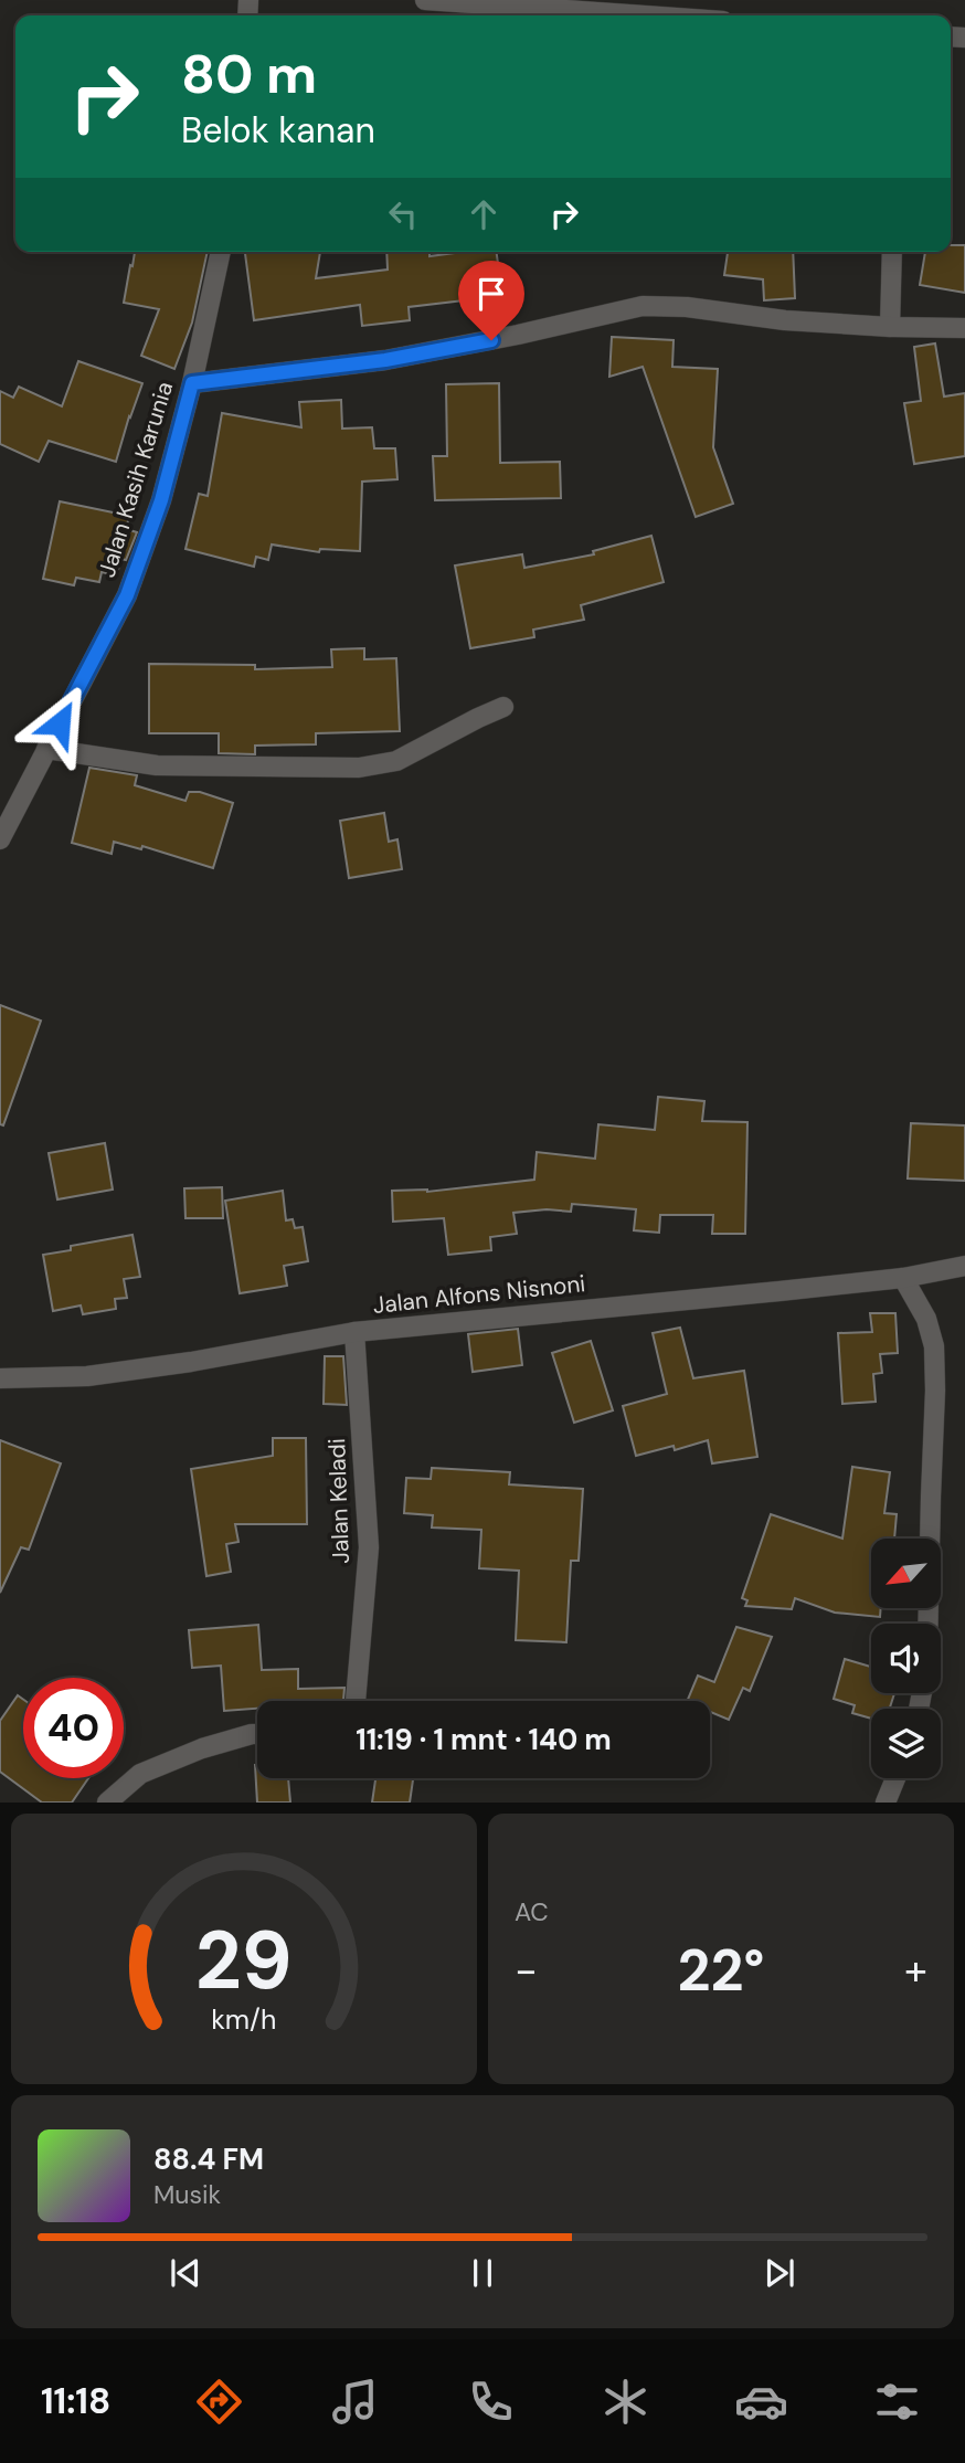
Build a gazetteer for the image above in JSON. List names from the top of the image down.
{
  "streets": {
    "street": ["Jalan Kasih Karunia", "Jalan Alfons Nisnoni", "Jalan Keladi"]
  },
  "crossings": [
    ["Jalan Alfons Nisnoni", "Jalan Keladi"]
  ],
  "north": "bottom left",
  "page": {
    "turn": ["80 m", "Belok kanan"],
    "limit": "40",
    "trip": "11:19 · 1 mnt · 140 m",
    "tile": "AC",
    "heat": ["−", "22°", "+"],
    "song": ["88.4 FM", "Musik"],
    "tabs": "11:18",
    "gauge": ["29", "km/h"]
  }
}
